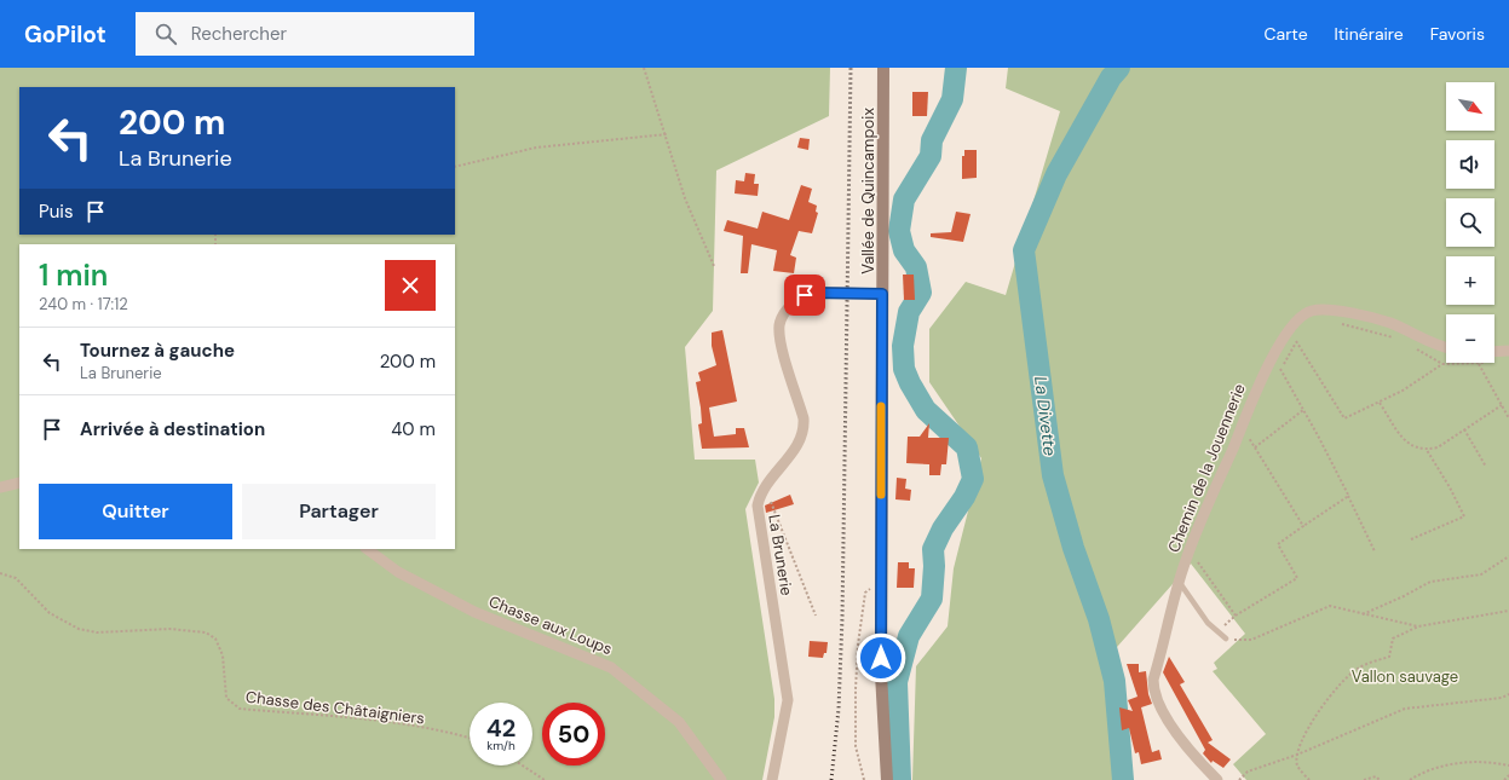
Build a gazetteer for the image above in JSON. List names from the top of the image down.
{
  "streets": {
    "main road": ["Vallée de Quincampoix"],
    "street": ["Chemin de la Jouennerie", "La Brunerie", "Chasse aux Loups"],
    "path": ["Chasse des Châtaigniers"]
  },
  "crossings": [
    ["Vallée de Quincampoix", "La Brunerie"]
  ],
  "water": ["La Divette"],
  "parks": ["Vallon sauvage"],
  "north": "bottom right",
  "page": {
    "header": "GoPilot",
    "search": "Rechercher",
    "nav": ["Carte", "Itinéraire", "Favoris"],
    "map_buttons": ["+", "−"],
    "turn": ["200 m", "La Brunerie"],
    "then": "Puis",
    "heading": ["1 min", "240 m · 17:12"],
    "list": [
      {
        "name": "Tournez à gauche",
        "note": "La Brunerie",
        "value": "200 m"
      },
      {
        "name": "Arrivée à destination",
        "value": "40 m"
      }
    ],
    "buttons": ["Quitter", "Partager"],
    "speed": "42 km/h",
    "limit": "50"
  }
}
